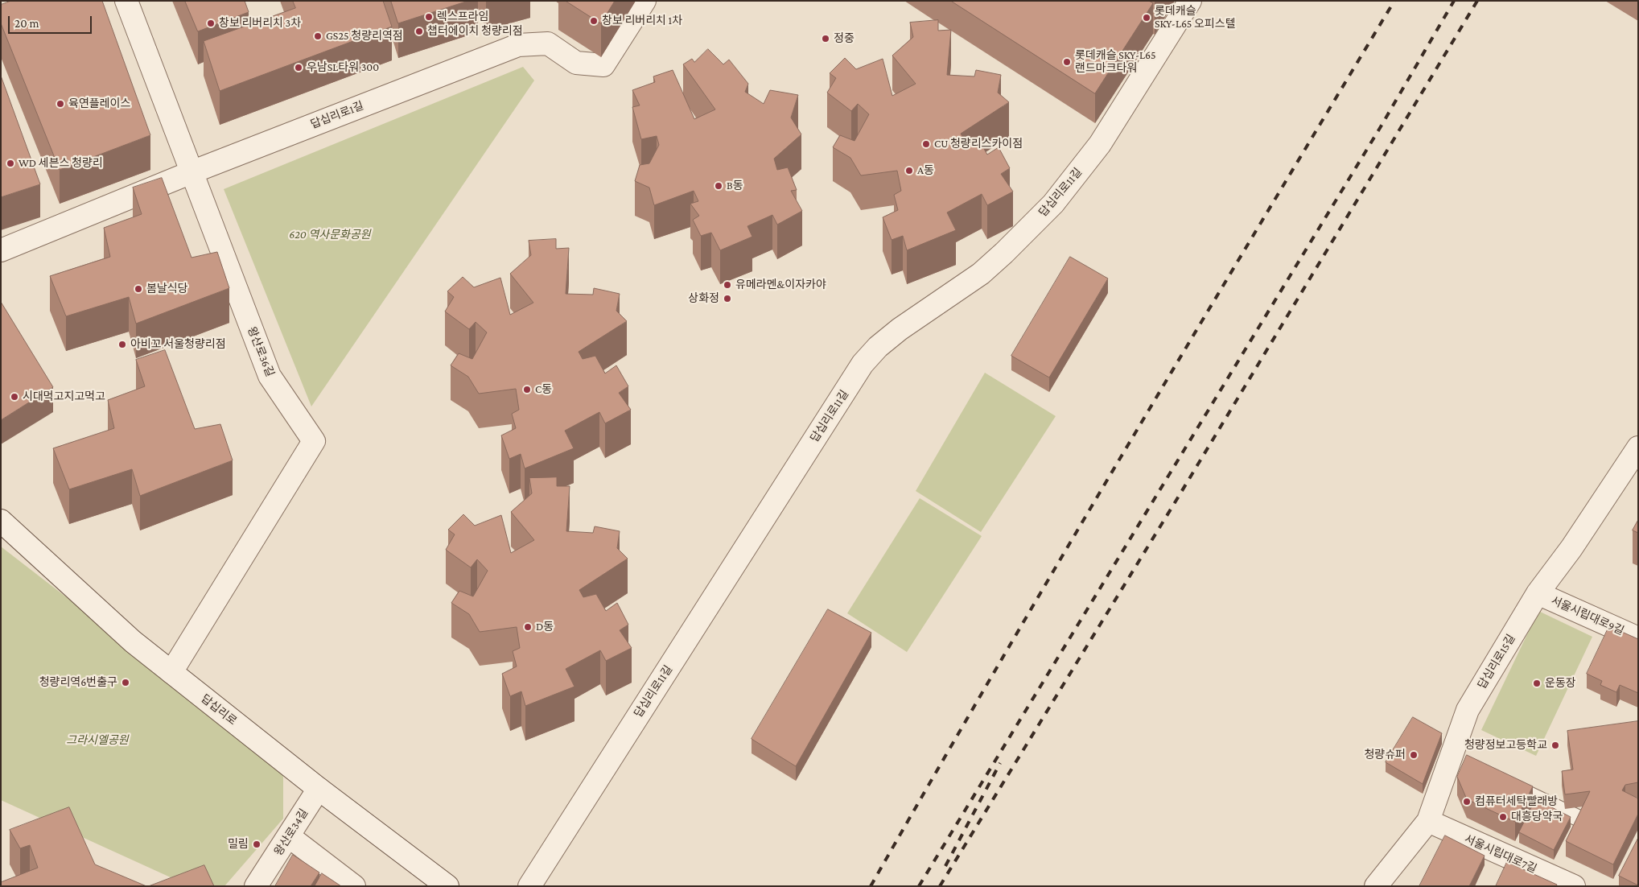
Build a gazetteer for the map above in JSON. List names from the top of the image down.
{
  "streets": {
    "street": [
      "답십리로1길",
      "답십리로11길",
      "왕산로36길",
      "서울시립대로9길",
      "답십리로15길",
      "답십리로",
      "왕산로34길",
      "서울시립대로7길"
    ]
  },
  "crossings": [
    ["답십리로1길", "왕산로36길"],
    ["왕산로36길", "답십리로"],
    ["서울시립대로9길", "답십리로15길"],
    ["답십리로15길", "서울시립대로7길"],
    ["답십리로", "왕산로34길"]
  ],
  "parks": ["620 역사문화공원", "그라시엘공원"],
  "places": [
    "렉스프라임",
    "롯데캐슬 SKY-L65 오피스텔",
    "창보 리버리치 1차",
    "창보 리버리치 3차",
    "챕터에이치 청량리점",
    "GS25 청량리역점",
    "정중",
    "롯데캐슬 SKY-L65 랜드마크타워",
    "우남SL타워 300",
    "육연플레이스",
    "CU 청량리스카이점",
    "WD 세븐스 청량리",
    "A동",
    "B동",
    "유메라멘&이자카야",
    "봄날식당",
    "상화정",
    "아비꼬 서울청량리점",
    "C동",
    "시대먹고지고먹고",
    "D동",
    "청량리역6번출구",
    "운동장",
    "청량정보고등학교",
    "청량슈퍼",
    "컴퓨터세탁빨래방",
    "대흥당약국",
    "밀림"
  ],
  "scale_bar": "20 m"
}
